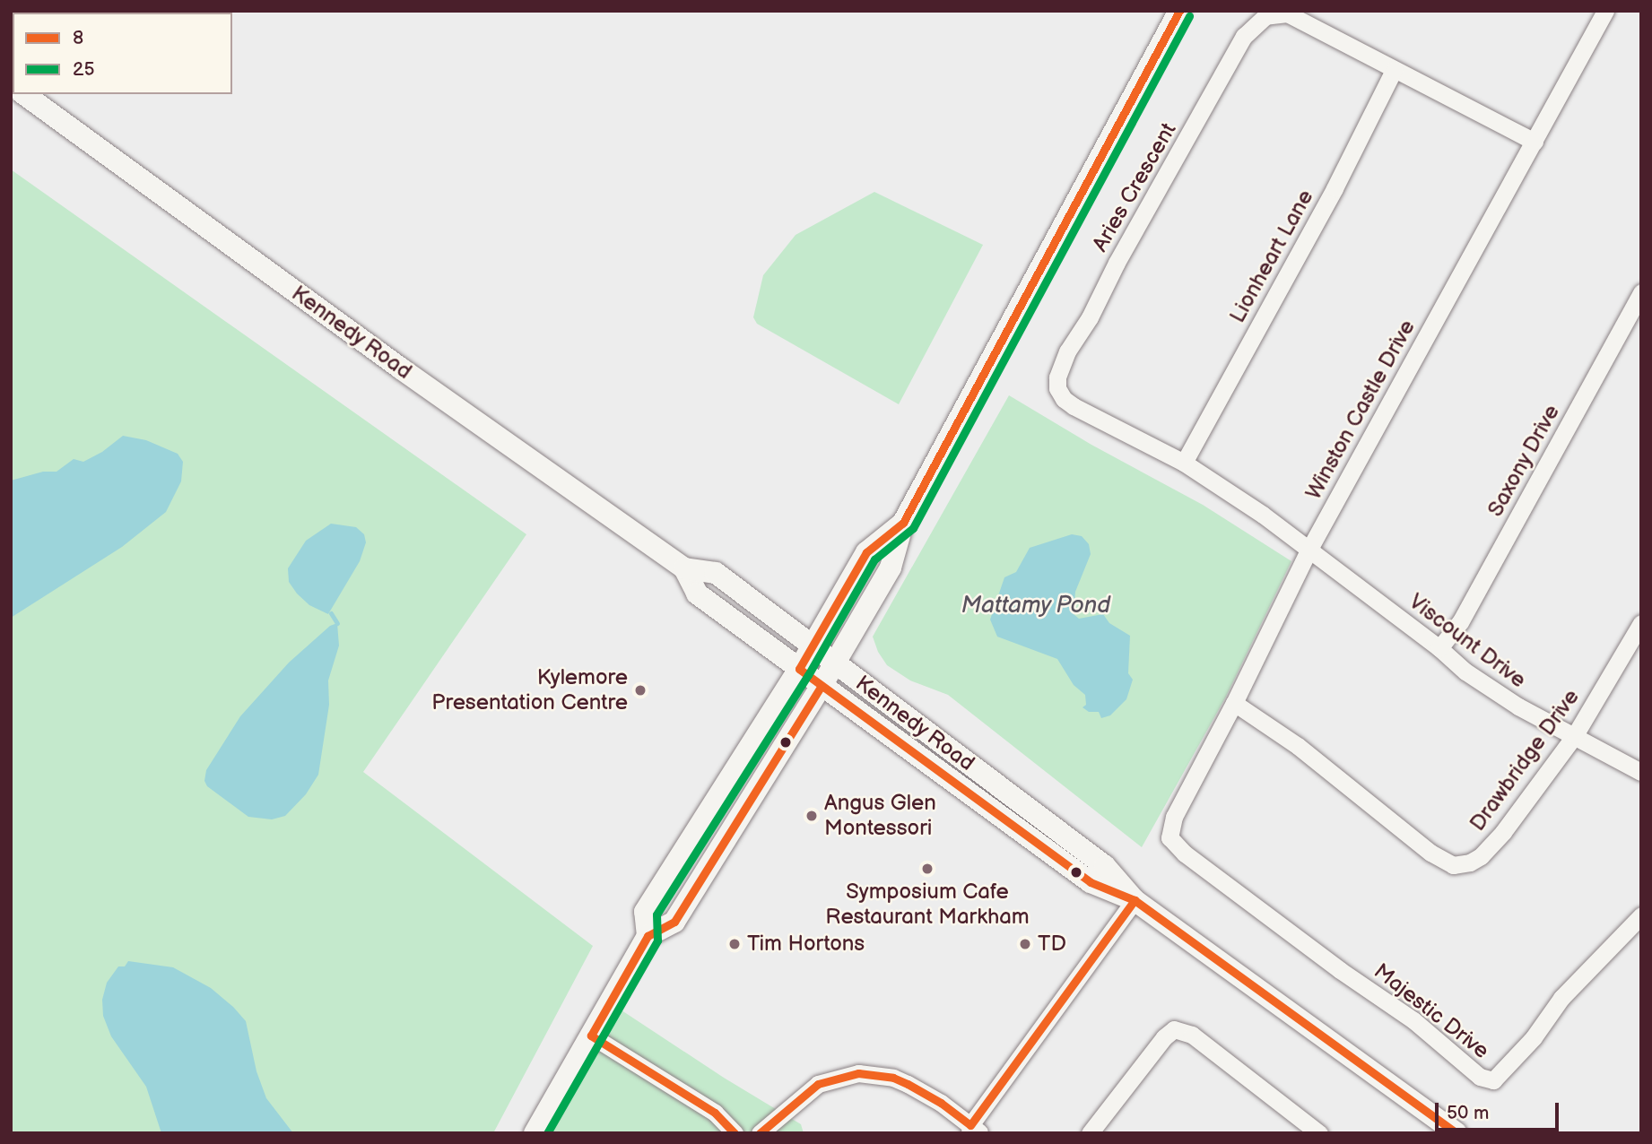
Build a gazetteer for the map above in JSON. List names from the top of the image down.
{
  "streets": {
    "main road": ["Kennedy Road"],
    "street": [
      "Aries Crescent",
      "Lionheart Lane",
      "Winston Castle Drive",
      "Saxony Drive",
      "Viscount Drive",
      "Drawbridge Drive",
      "Majestic Drive"
    ]
  },
  "crossings": [
    ["Aries Crescent", "Lionheart Lane"],
    ["Aries Crescent", "Winston Castle Drive"],
    ["Aries Crescent", "Viscount Drive"],
    ["Winston Castle Drive", "Viscount Drive"],
    ["Winston Castle Drive", "Drawbridge Drive"],
    ["Winston Castle Drive", "Majestic Drive"],
    ["Saxony Drive", "Viscount Drive"],
    ["Viscount Drive", "Drawbridge Drive"]
  ],
  "water": ["Mattamy Pond"],
  "places": [
    "Kylemore Presentation Centre",
    "Angus Glen Montessori",
    "Symposium Cafe Restaurant Markham",
    "Tim Hortons",
    "TD"
  ],
  "lines": ["transit line 8", "transit line 25"],
  "legend": ["8", "25"],
  "scale_bar": "50 m"
}
